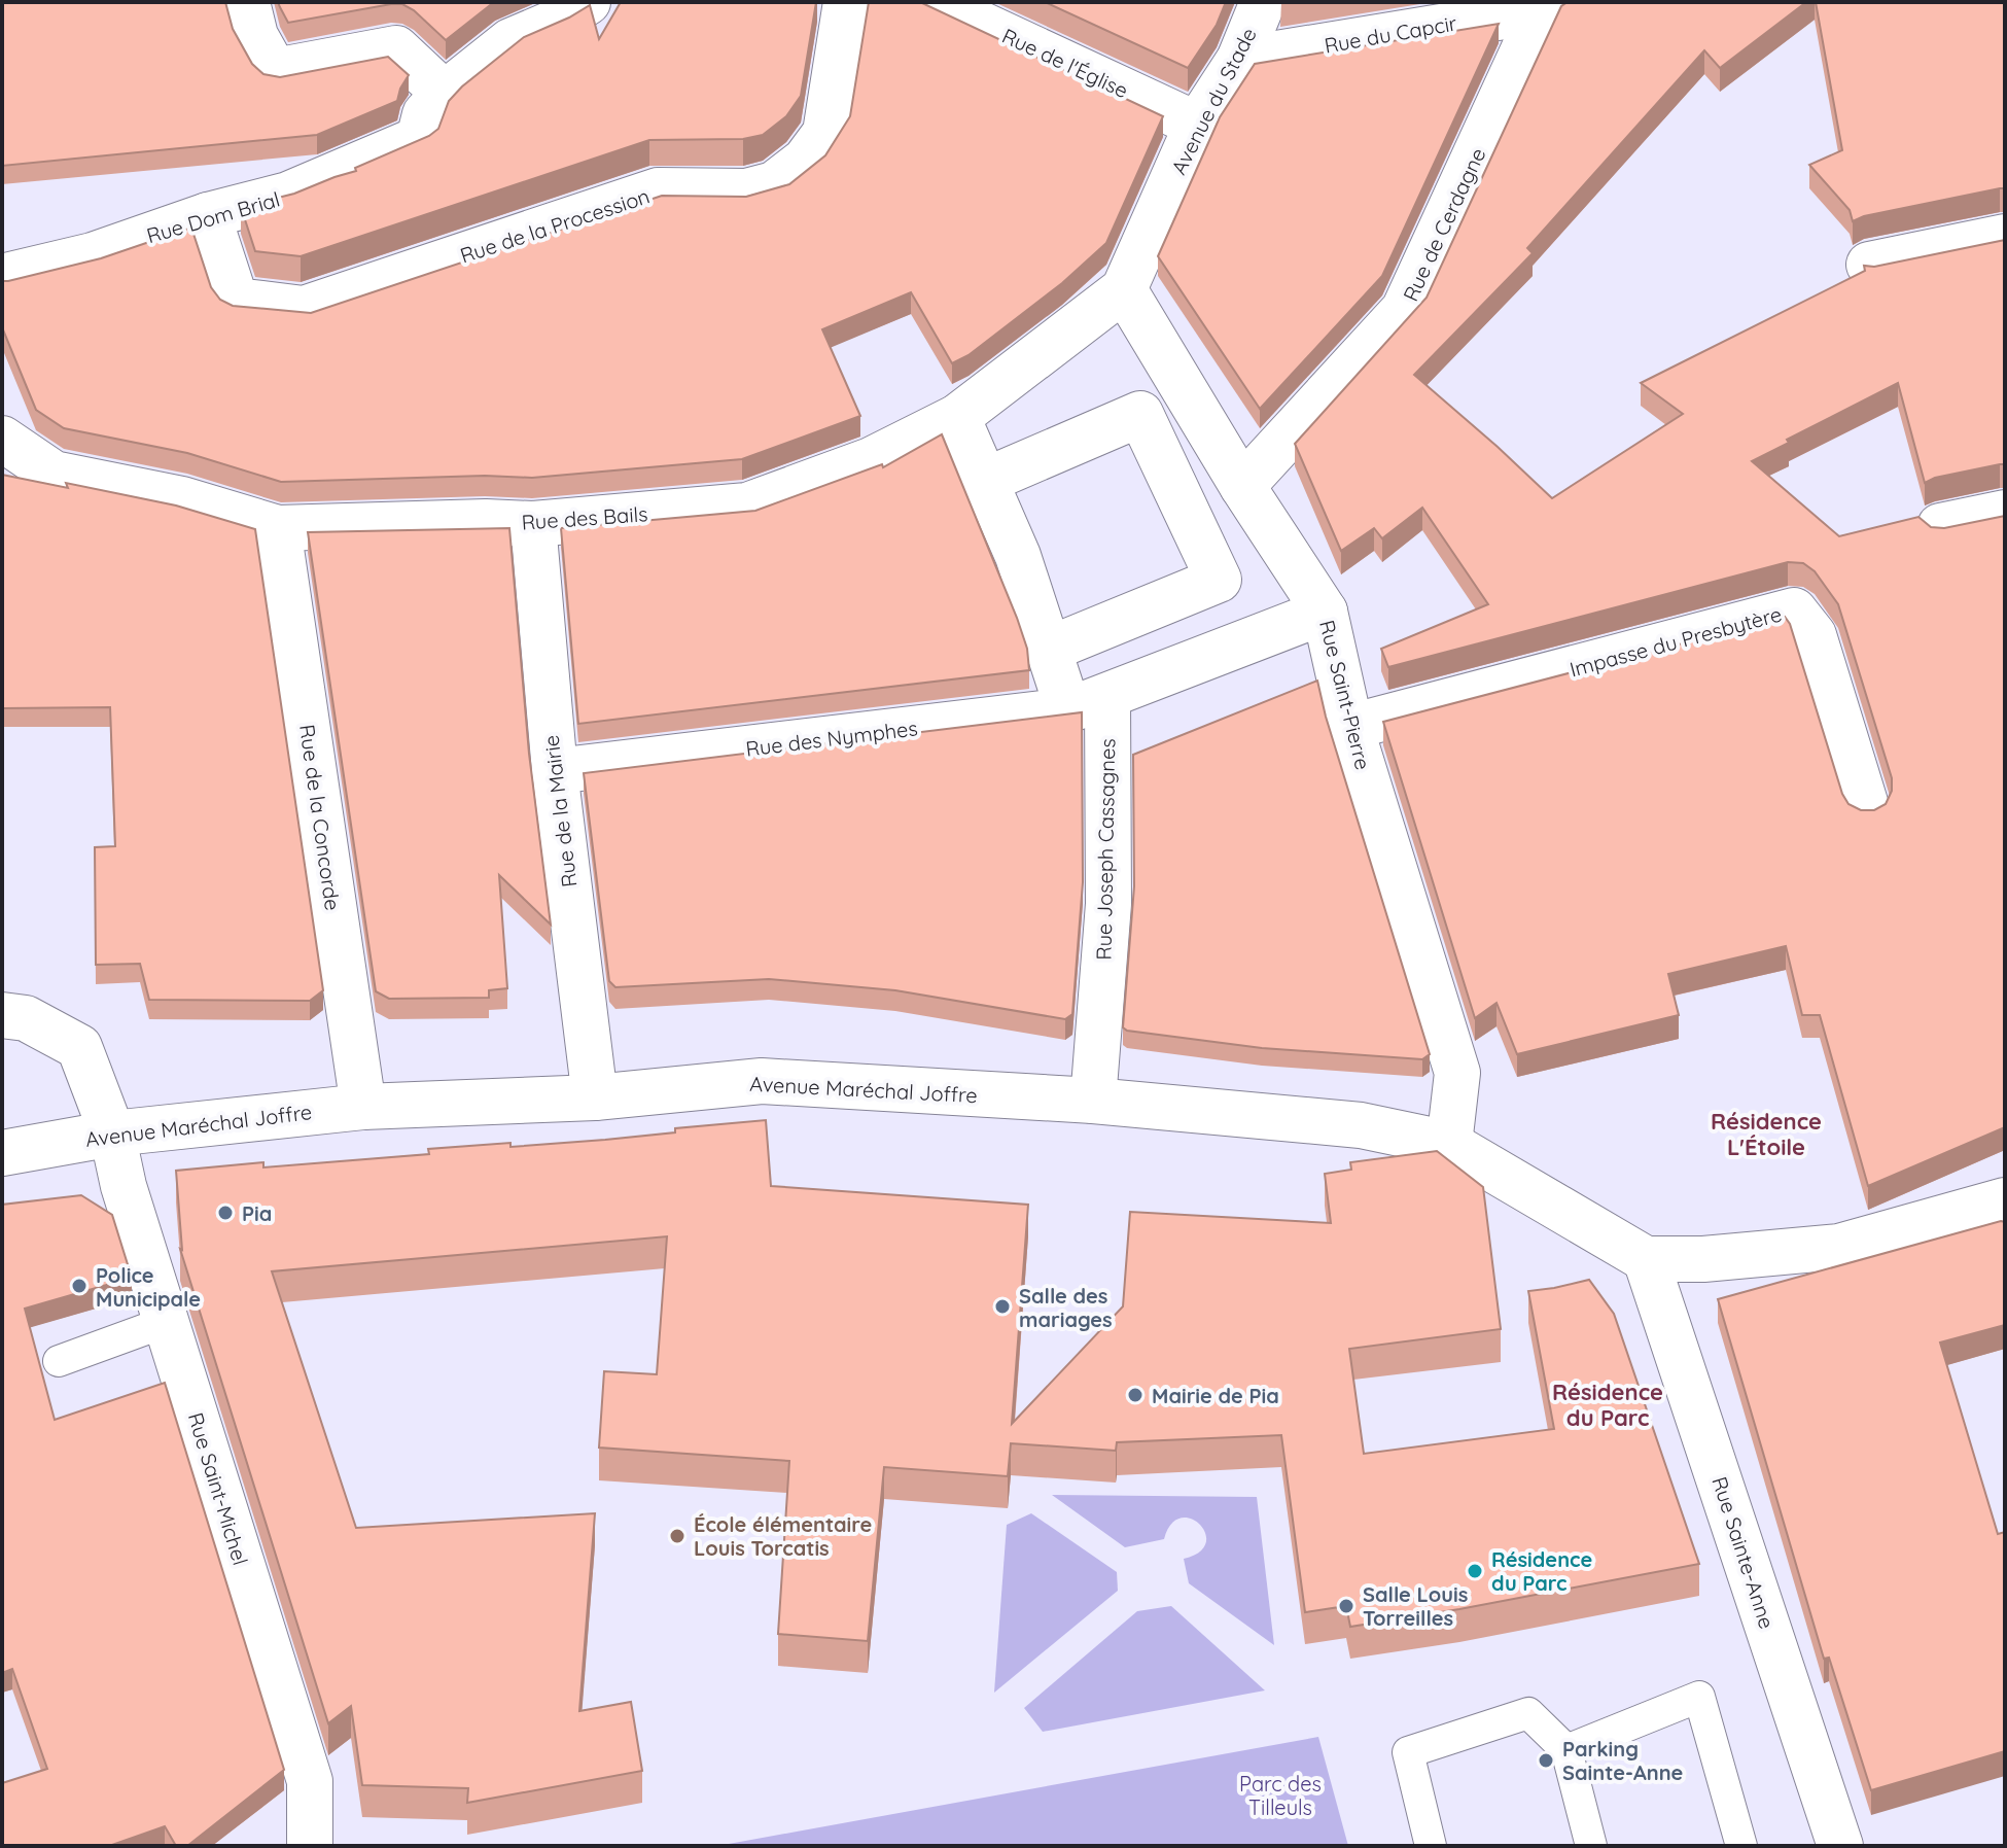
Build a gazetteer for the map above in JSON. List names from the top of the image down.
{
  "streets": {
    "street": [
      "Rue du Capcir",
      "Rue de l'Église",
      "Avenue du Stade",
      "Rue Dom Brial",
      "Rue de Cerdagne",
      "Rue de la Procession",
      "Rue des Bails",
      "Impasse du Presbytère",
      "Rue Saint-Pierre",
      "Rue des Nymphes",
      "Rue de la Mairie",
      "Rue de la Concorde",
      "Rue Joseph Cassagnes",
      "Avenue Maréchal Joffre",
      "Rue Saint-Michel",
      "Rue Sainte-Anne"
    ]
  },
  "crossings": [
    ["Rue du Capcir", "Avenue du Stade"],
    ["Rue du Capcir", "Rue de Cerdagne"],
    ["Rue de l'Église", "Avenue du Stade"],
    ["Avenue du Stade", "Rue des Bails"],
    ["Avenue du Stade", "Rue Saint-Pierre"],
    ["Rue Dom Brial", "Rue de la Procession"],
    ["Rue de Cerdagne", "Rue Saint-Pierre"],
    ["Rue des Bails", "Rue Saint-Pierre"],
    ["Rue des Bails", "Rue de la Mairie"],
    ["Rue des Bails", "Rue de la Concorde"],
    ["Rue des Bails", "Rue Joseph Cassagnes"],
    ["Impasse du Presbytère", "Rue Saint-Pierre"],
    ["Rue Saint-Pierre", "Rue des Nymphes"],
    ["Rue Saint-Pierre", "Avenue Maréchal Joffre"],
    ["Rue des Nymphes", "Rue de la Mairie"],
    ["Rue des Nymphes", "Rue Joseph Cassagnes"],
    ["Rue de la Mairie", "Avenue Maréchal Joffre"],
    ["Rue de la Concorde", "Avenue Maréchal Joffre"],
    ["Rue Joseph Cassagnes", "Avenue Maréchal Joffre"],
    ["Avenue Maréchal Joffre", "Rue Saint-Michel"],
    ["Avenue Maréchal Joffre", "Rue Sainte-Anne"]
  ],
  "districts": ["Résidence L'Étoile", "Résidence du Parc"],
  "parks": ["Parc des Tilleuls"],
  "places": [
    "Pia",
    "Police Municipale",
    "Salle des mariages",
    "Mairie de Pia",
    "École élémentaire Louis Torcatis",
    "Résidence du Parc",
    "Salle Louis Torreilles",
    "Parking Sainte-Anne"
  ]
}
